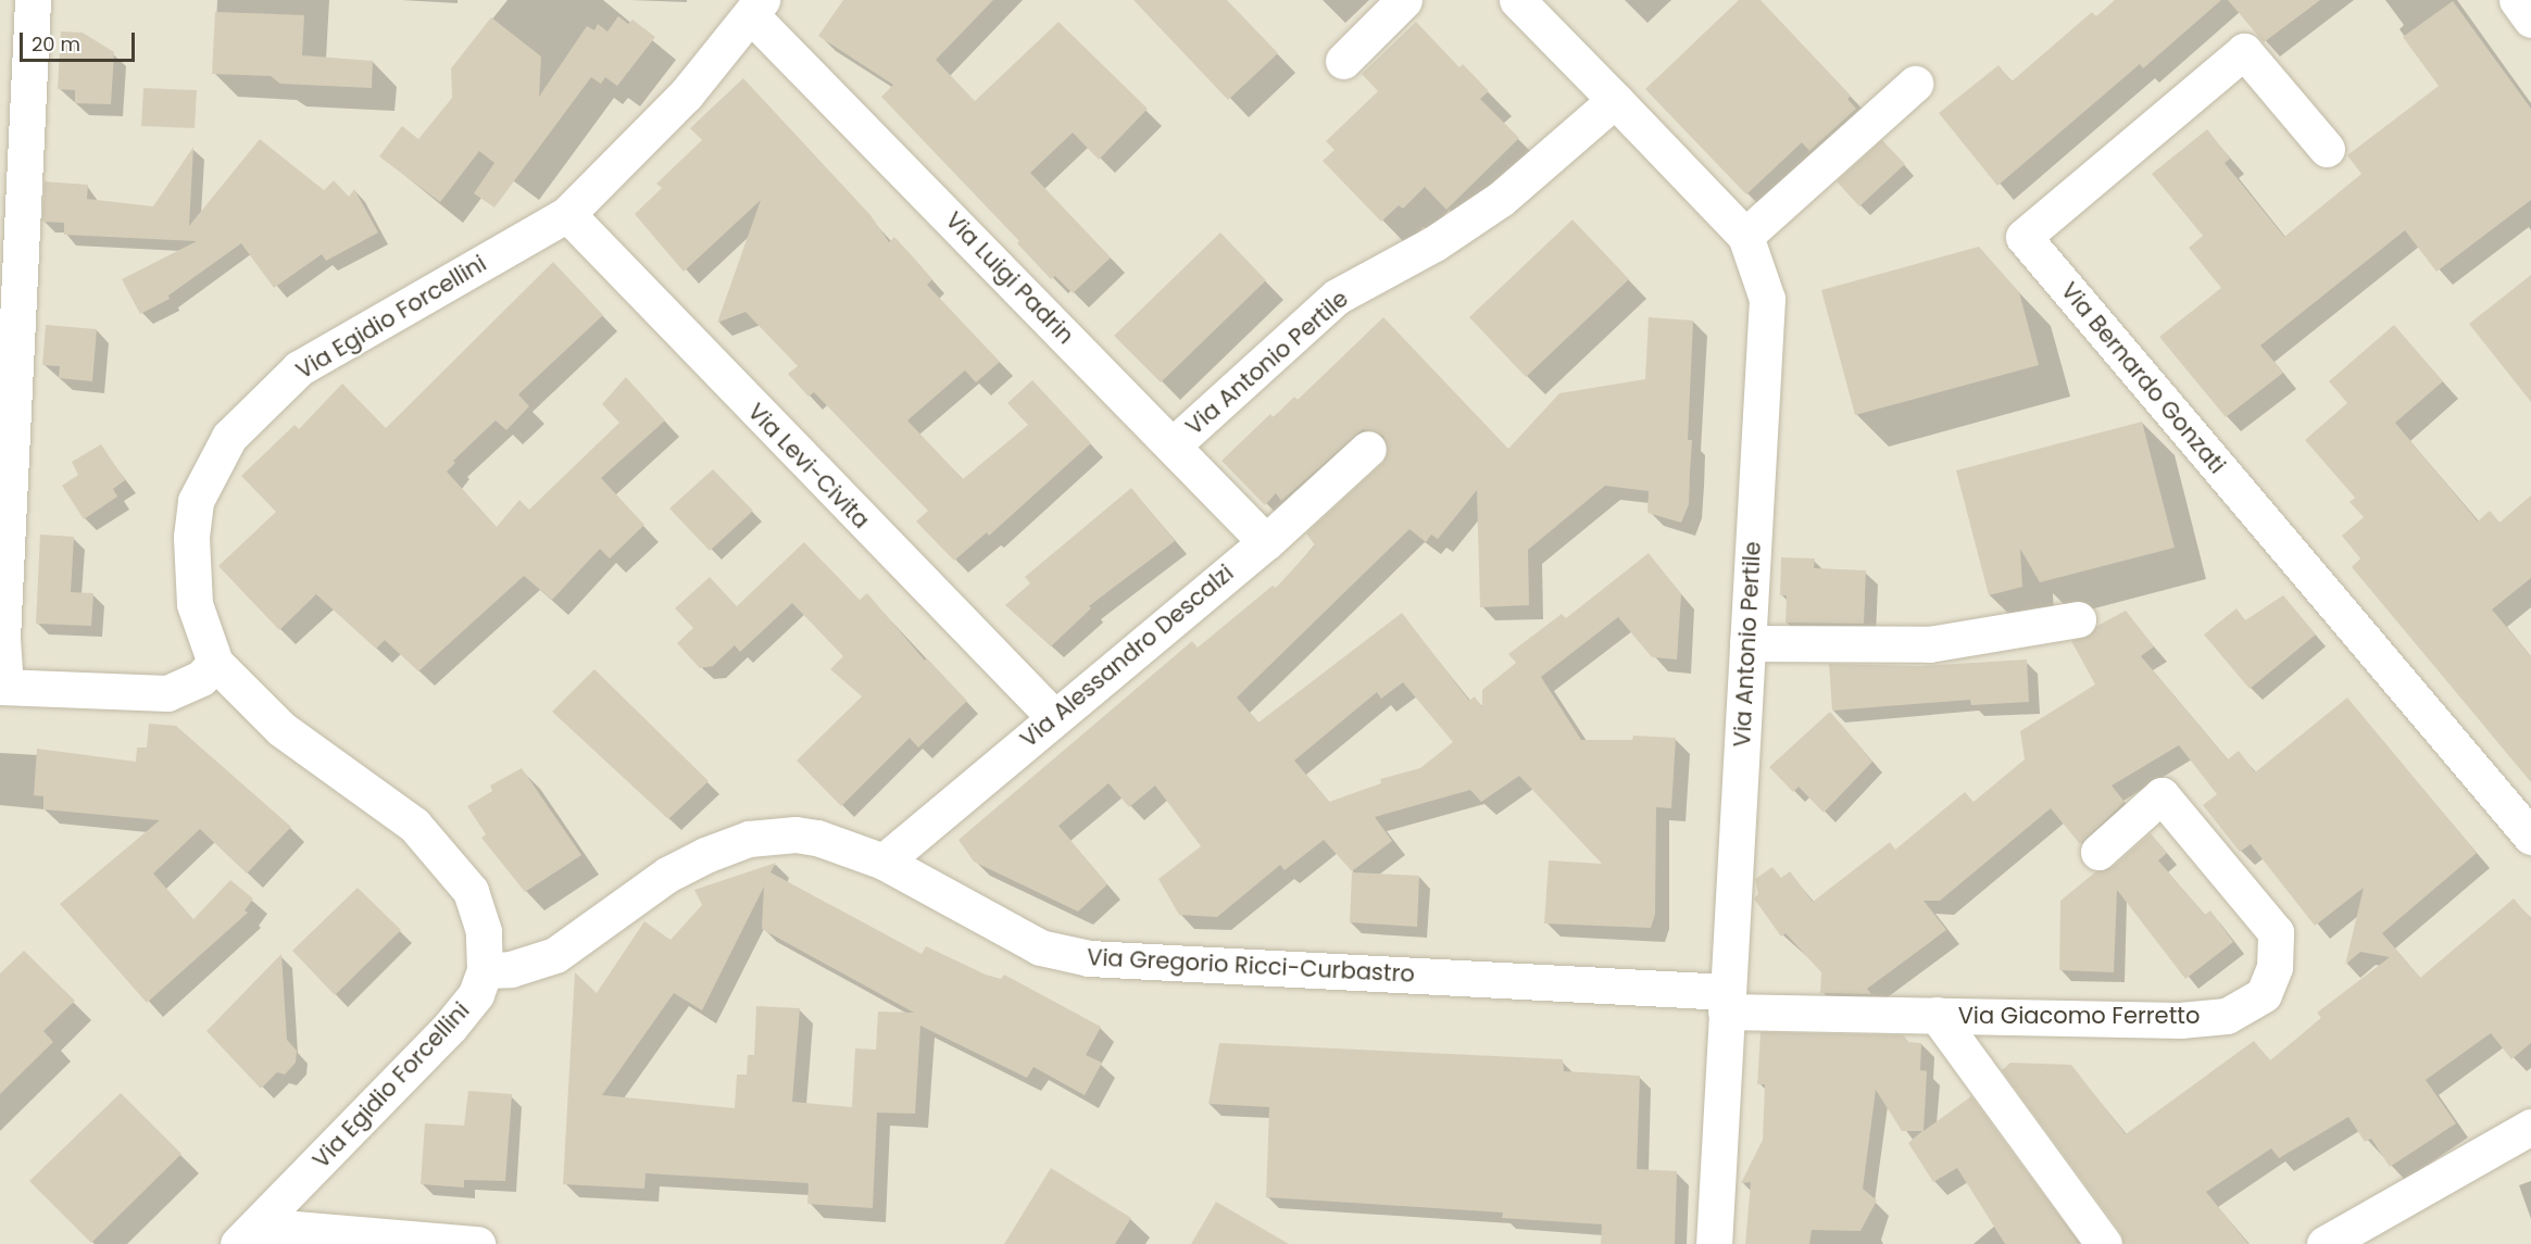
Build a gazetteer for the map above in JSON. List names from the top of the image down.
{
  "streets": {
    "street": [
      "Via Luigi Padrin",
      "Via Egidio Forcellini",
      "Via Antonio Pertile",
      "Via Bernardo Gonzati",
      "Via Levi-Civita",
      "Via Alessandro Descalzi",
      "Via Gregorio Ricci-Curbastro",
      "Via Giacomo Ferretto"
    ]
  },
  "crossings": [
    ["Via Luigi Padrin", "Via Egidio Forcellini"],
    ["Via Luigi Padrin", "Via Antonio Pertile"],
    ["Via Luigi Padrin", "Via Alessandro Descalzi"],
    ["Via Egidio Forcellini", "Via Levi-Civita"],
    ["Via Egidio Forcellini", "Via Gregorio Ricci-Curbastro"],
    ["Via Antonio Pertile", "Via Gregorio Ricci-Curbastro"],
    ["Via Antonio Pertile", "Via Giacomo Ferretto"],
    ["Via Levi-Civita", "Via Alessandro Descalzi"],
    ["Via Alessandro Descalzi", "Via Gregorio Ricci-Curbastro"],
    ["Via Gregorio Ricci-Curbastro", "Via Giacomo Ferretto"]
  ],
  "scale_bar": "20 m"
}
